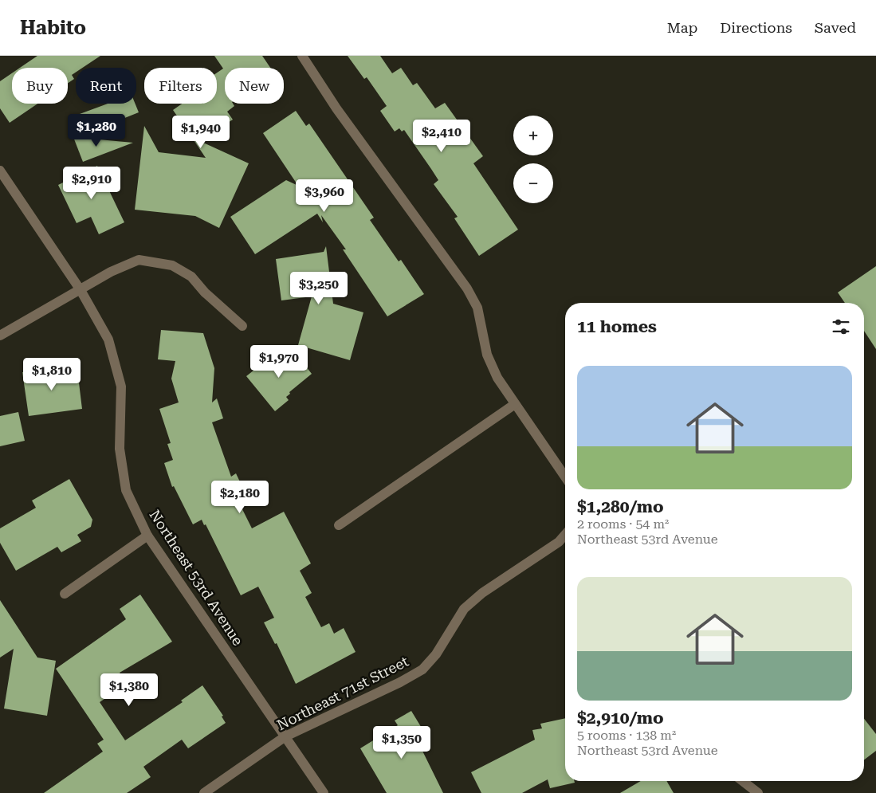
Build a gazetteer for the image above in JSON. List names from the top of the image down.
{
  "streets": {
    "street": ["Northeast 53rd Avenue", "Northeast 71st Street"]
  },
  "crossings": [
    ["Northeast 53rd Avenue", "Northeast 71st Street"]
  ],
  "page": {
    "header": "Habito",
    "nav": ["Map", "Directions", "Saved"],
    "chip": [
      "Buy",
      "Rent",
      "Filters",
      "New"
    ],
    "price": [
      "$1,280",
      "$1,940",
      "$2,410",
      "$2,910",
      "$3,960",
      "$3,250",
      "$1,970",
      "$1,810",
      "$2,180",
      "$1,380",
      "$1,350"
    ],
    "map_buttons": ["+", "−"],
    "heading": "11 homes",
    "list": [
      {
        "name": "$1,280/mo",
        "note": "2 rooms · 54 m² · Northeast 53rd Avenue"
      },
      {
        "name": "$2,910/mo",
        "note": "5 rooms · 138 m² · Northeast 53rd Avenue"
      }
    ]
  }
}
